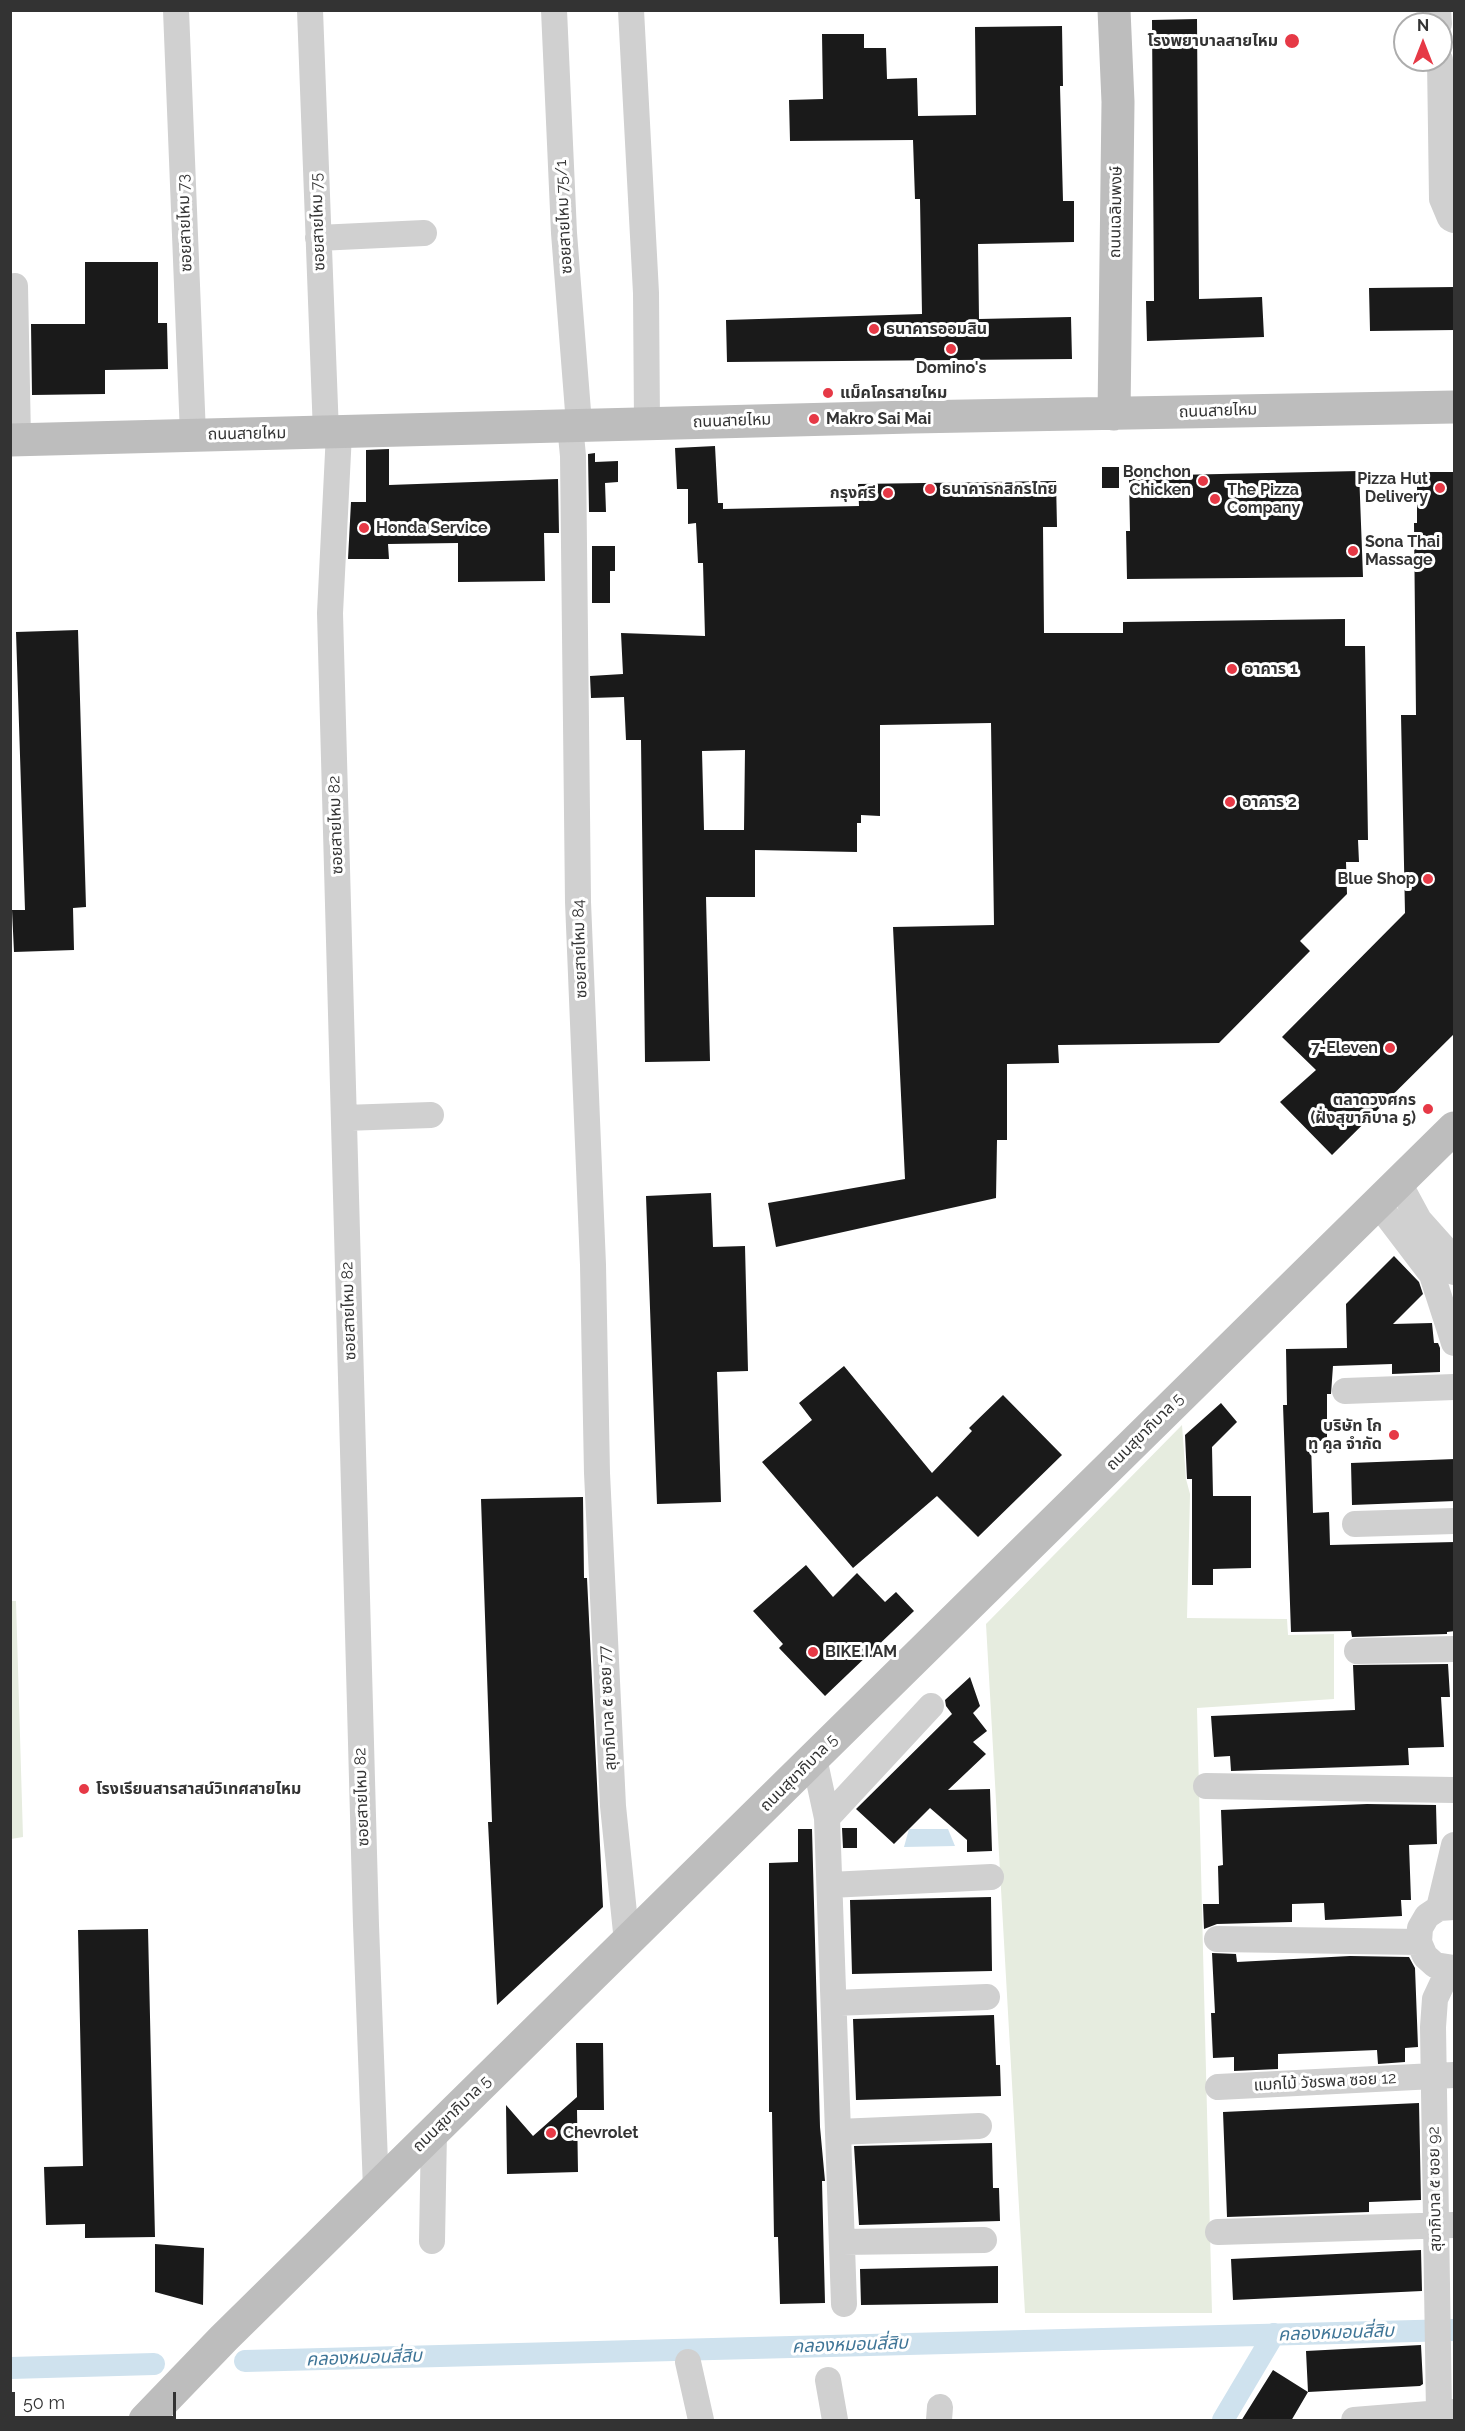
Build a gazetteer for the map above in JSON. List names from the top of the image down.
{
  "streets": {
    "main road": ["ถนนเฉลิมพงษ์", "ถนนสายไหม", "ถนนสุขาภิบาล 5"],
    "street": [
      "ซอยสายไหม 75/1",
      "ซอยสายไหม 75",
      "ซอยสายไหม 73",
      "ซอยสายไหม 82",
      "ซอยสายไหม 84",
      "สุขาภิบาล ๕ ซอย 77",
      "แมกไม้ วัชรพล ซอย 12",
      "สุขาภิบาล ๕ ซอย 92"
    ]
  },
  "crossings": [
    ["ถนนเฉลิมพงษ์", "ถนนสายไหม"],
    ["ซอยสายไหม 75/1", "ถนนสายไหม"],
    ["ซอยสายไหม 75/1", "ซอยสายไหม 84"],
    ["ซอยสายไหม 75", "ถนนสายไหม"],
    ["ซอยสายไหม 75", "ซอยสายไหม 82"],
    ["ซอยสายไหม 73", "ถนนสายไหม"],
    ["ถนนสายไหม", "ซอยสายไหม 82"],
    ["ถนนสายไหม", "ซอยสายไหม 84"],
    ["ซอยสายไหม 82", "ถนนสุขาภิบาล 5"],
    ["ซอยสายไหม 84", "สุขาภิบาล ๕ ซอย 77"],
    ["ถนนสุขาภิบาล 5", "สุขาภิบาล ๕ ซอย 77"],
    ["แมกไม้ วัชรพล ซอย 12", "สุขาภิบาล ๕ ซอย 92"]
  ],
  "water": ["คลองหมอนสี่สิบ"],
  "places": [
    "โรงพยาบาลสายไหม",
    "ธนาคารออมสิน",
    "Domino's",
    "แม็คโครสายไหม",
    "Makro Sai Mai",
    "Bonchon Chicken",
    "Pizza Hut Delivery",
    "ธนาคารกสิกรไทย",
    "กรุงศรี",
    "The Pizza Company",
    "Honda Service",
    "Sona Thai Massage",
    "อาคาร 1",
    "อาคาร 2",
    "Blue Shop",
    "7-Eleven",
    "ตลาดวงศกร (ฝั่งสุขาภิบาล 5)",
    "บริษัท โก ทู คูล จำกัด",
    "BIKE.I.AM",
    "โรงเรียนสารสาสน์วิเทศสายไหม",
    "Chevrolet"
  ],
  "scale_bar": "50 m",
  "north": "top"
}
